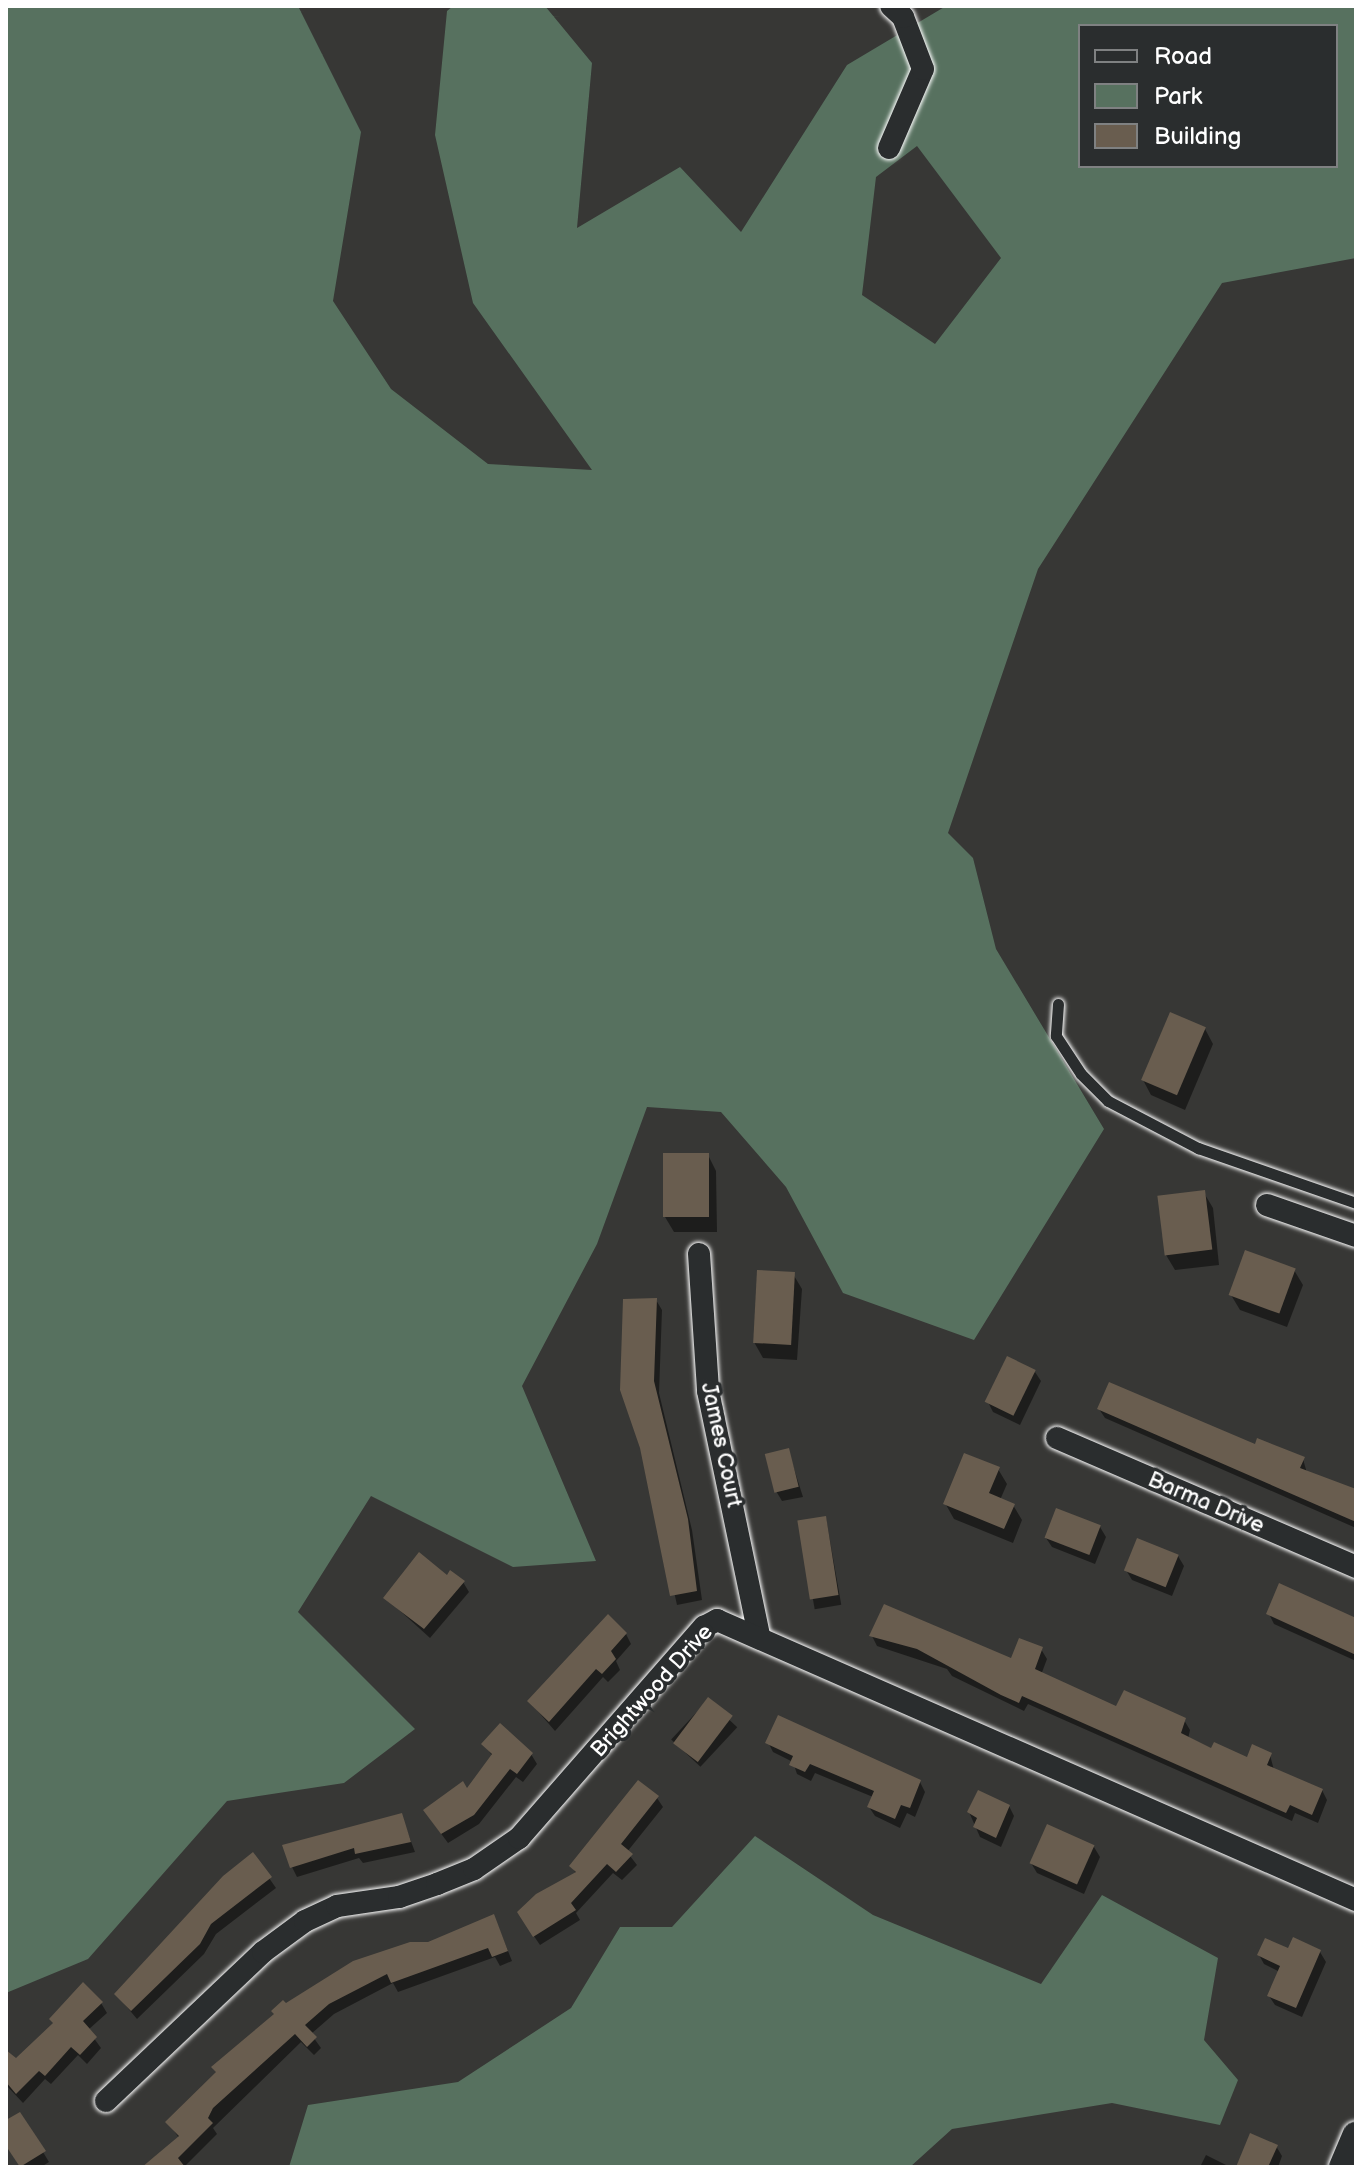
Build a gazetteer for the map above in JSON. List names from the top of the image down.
{
  "streets": {
    "street": ["James Court", "Barma Drive", "Brightwood Drive"]
  },
  "crossings": [
    ["James Court", "Brightwood Drive"]
  ],
  "legend": ["Road", "Park", "Building"]
}
